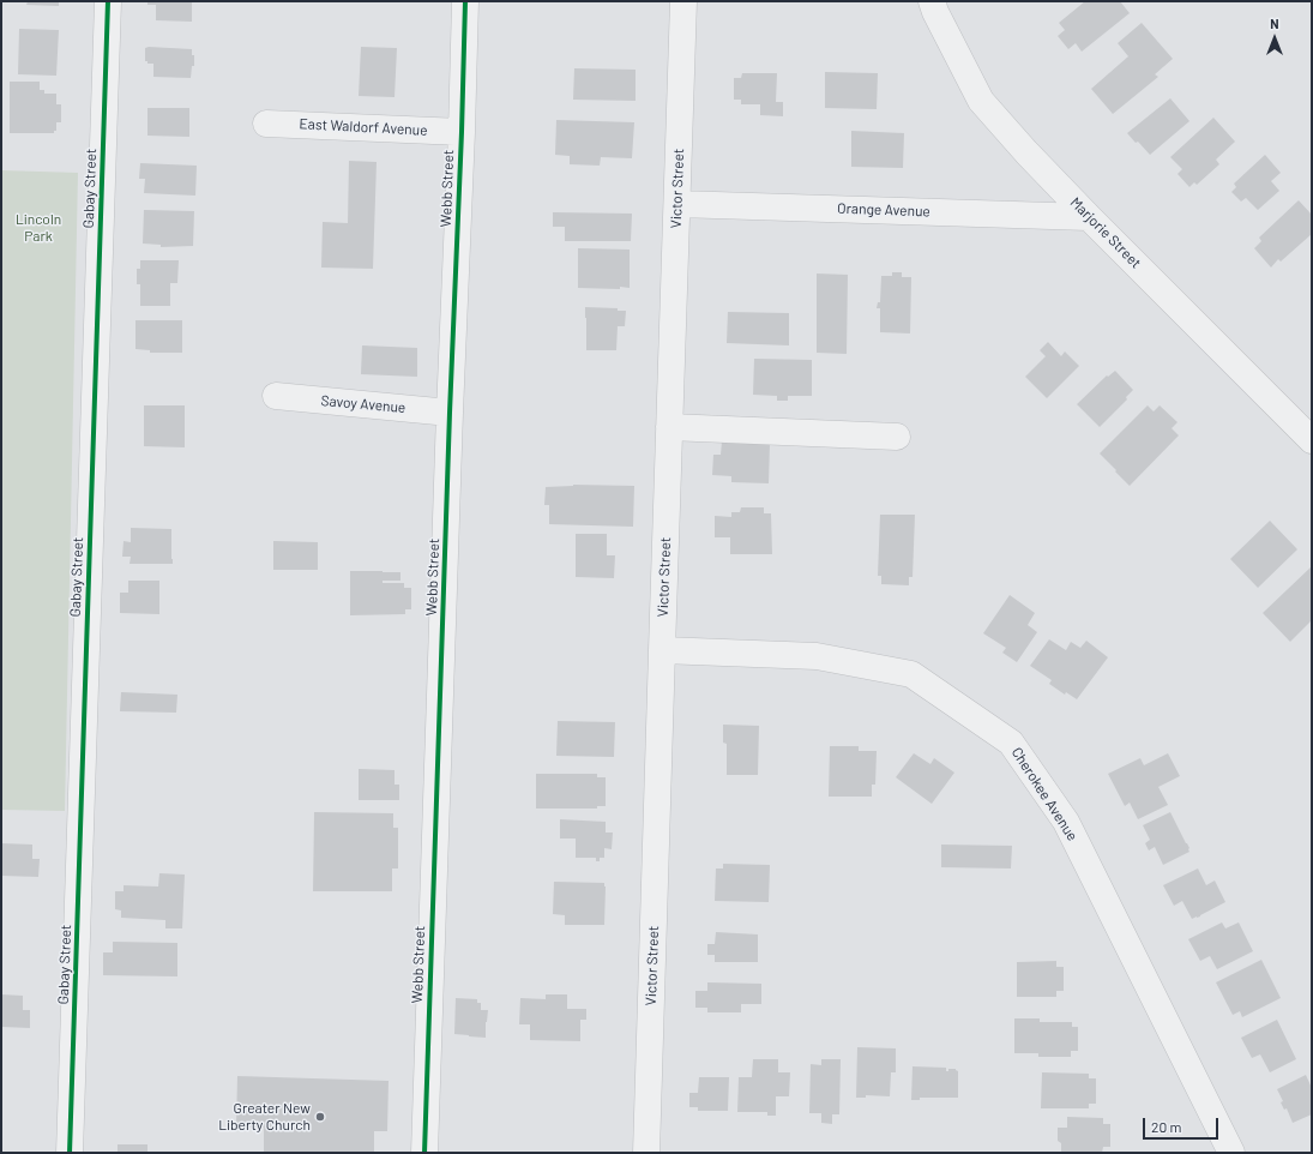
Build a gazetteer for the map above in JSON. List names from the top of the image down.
{
  "streets": {
    "street": [
      "East Waldorf Avenue",
      "Gabay Street",
      "Webb Street",
      "Victor Street",
      "Orange Avenue",
      "Marjorie Street",
      "Savoy Avenue",
      "Cherokee Avenue"
    ]
  },
  "crossings": [
    ["East Waldorf Avenue", "Webb Street"],
    ["Webb Street", "Savoy Avenue"],
    ["Victor Street", "Orange Avenue"],
    ["Victor Street", "Cherokee Avenue"],
    ["Orange Avenue", "Marjorie Street"]
  ],
  "parks": ["Lincoln Park"],
  "places": ["Greater New Liberty Church"],
  "scale_bar": "20 m",
  "north": "top"
}
